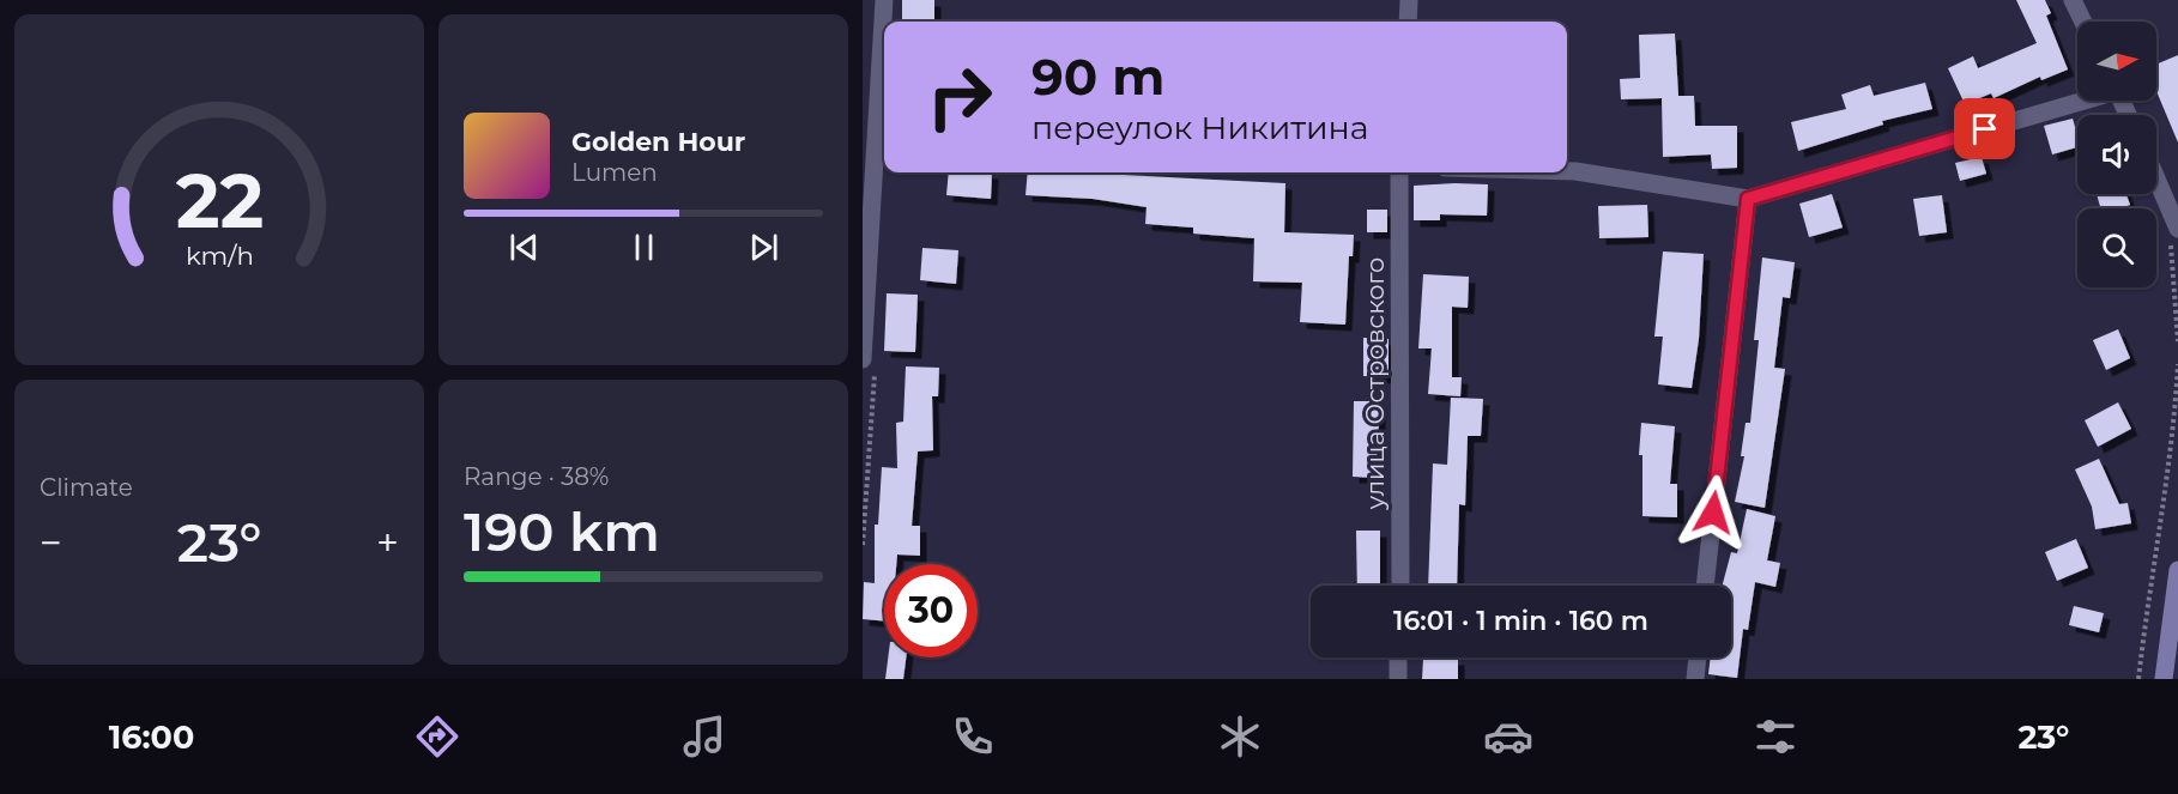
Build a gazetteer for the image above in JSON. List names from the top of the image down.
{
  "streets": {
    "street": ["улица Островского"]
  },
  "north": "right",
  "page": {
    "turn": ["90 m", "переулок Никитина"],
    "song": ["Golden Hour", "Lumen"],
    "tile": [
      "Climate",
      ["Range · 38%", "190 km"]
    ],
    "heat": ["−", "23°", "+"],
    "limit": "30",
    "trip": "16:01 · 1 min · 160 m",
    "tabs": ["16:00", "23°"],
    "gauge": ["22", "km/h"]
  }
}
